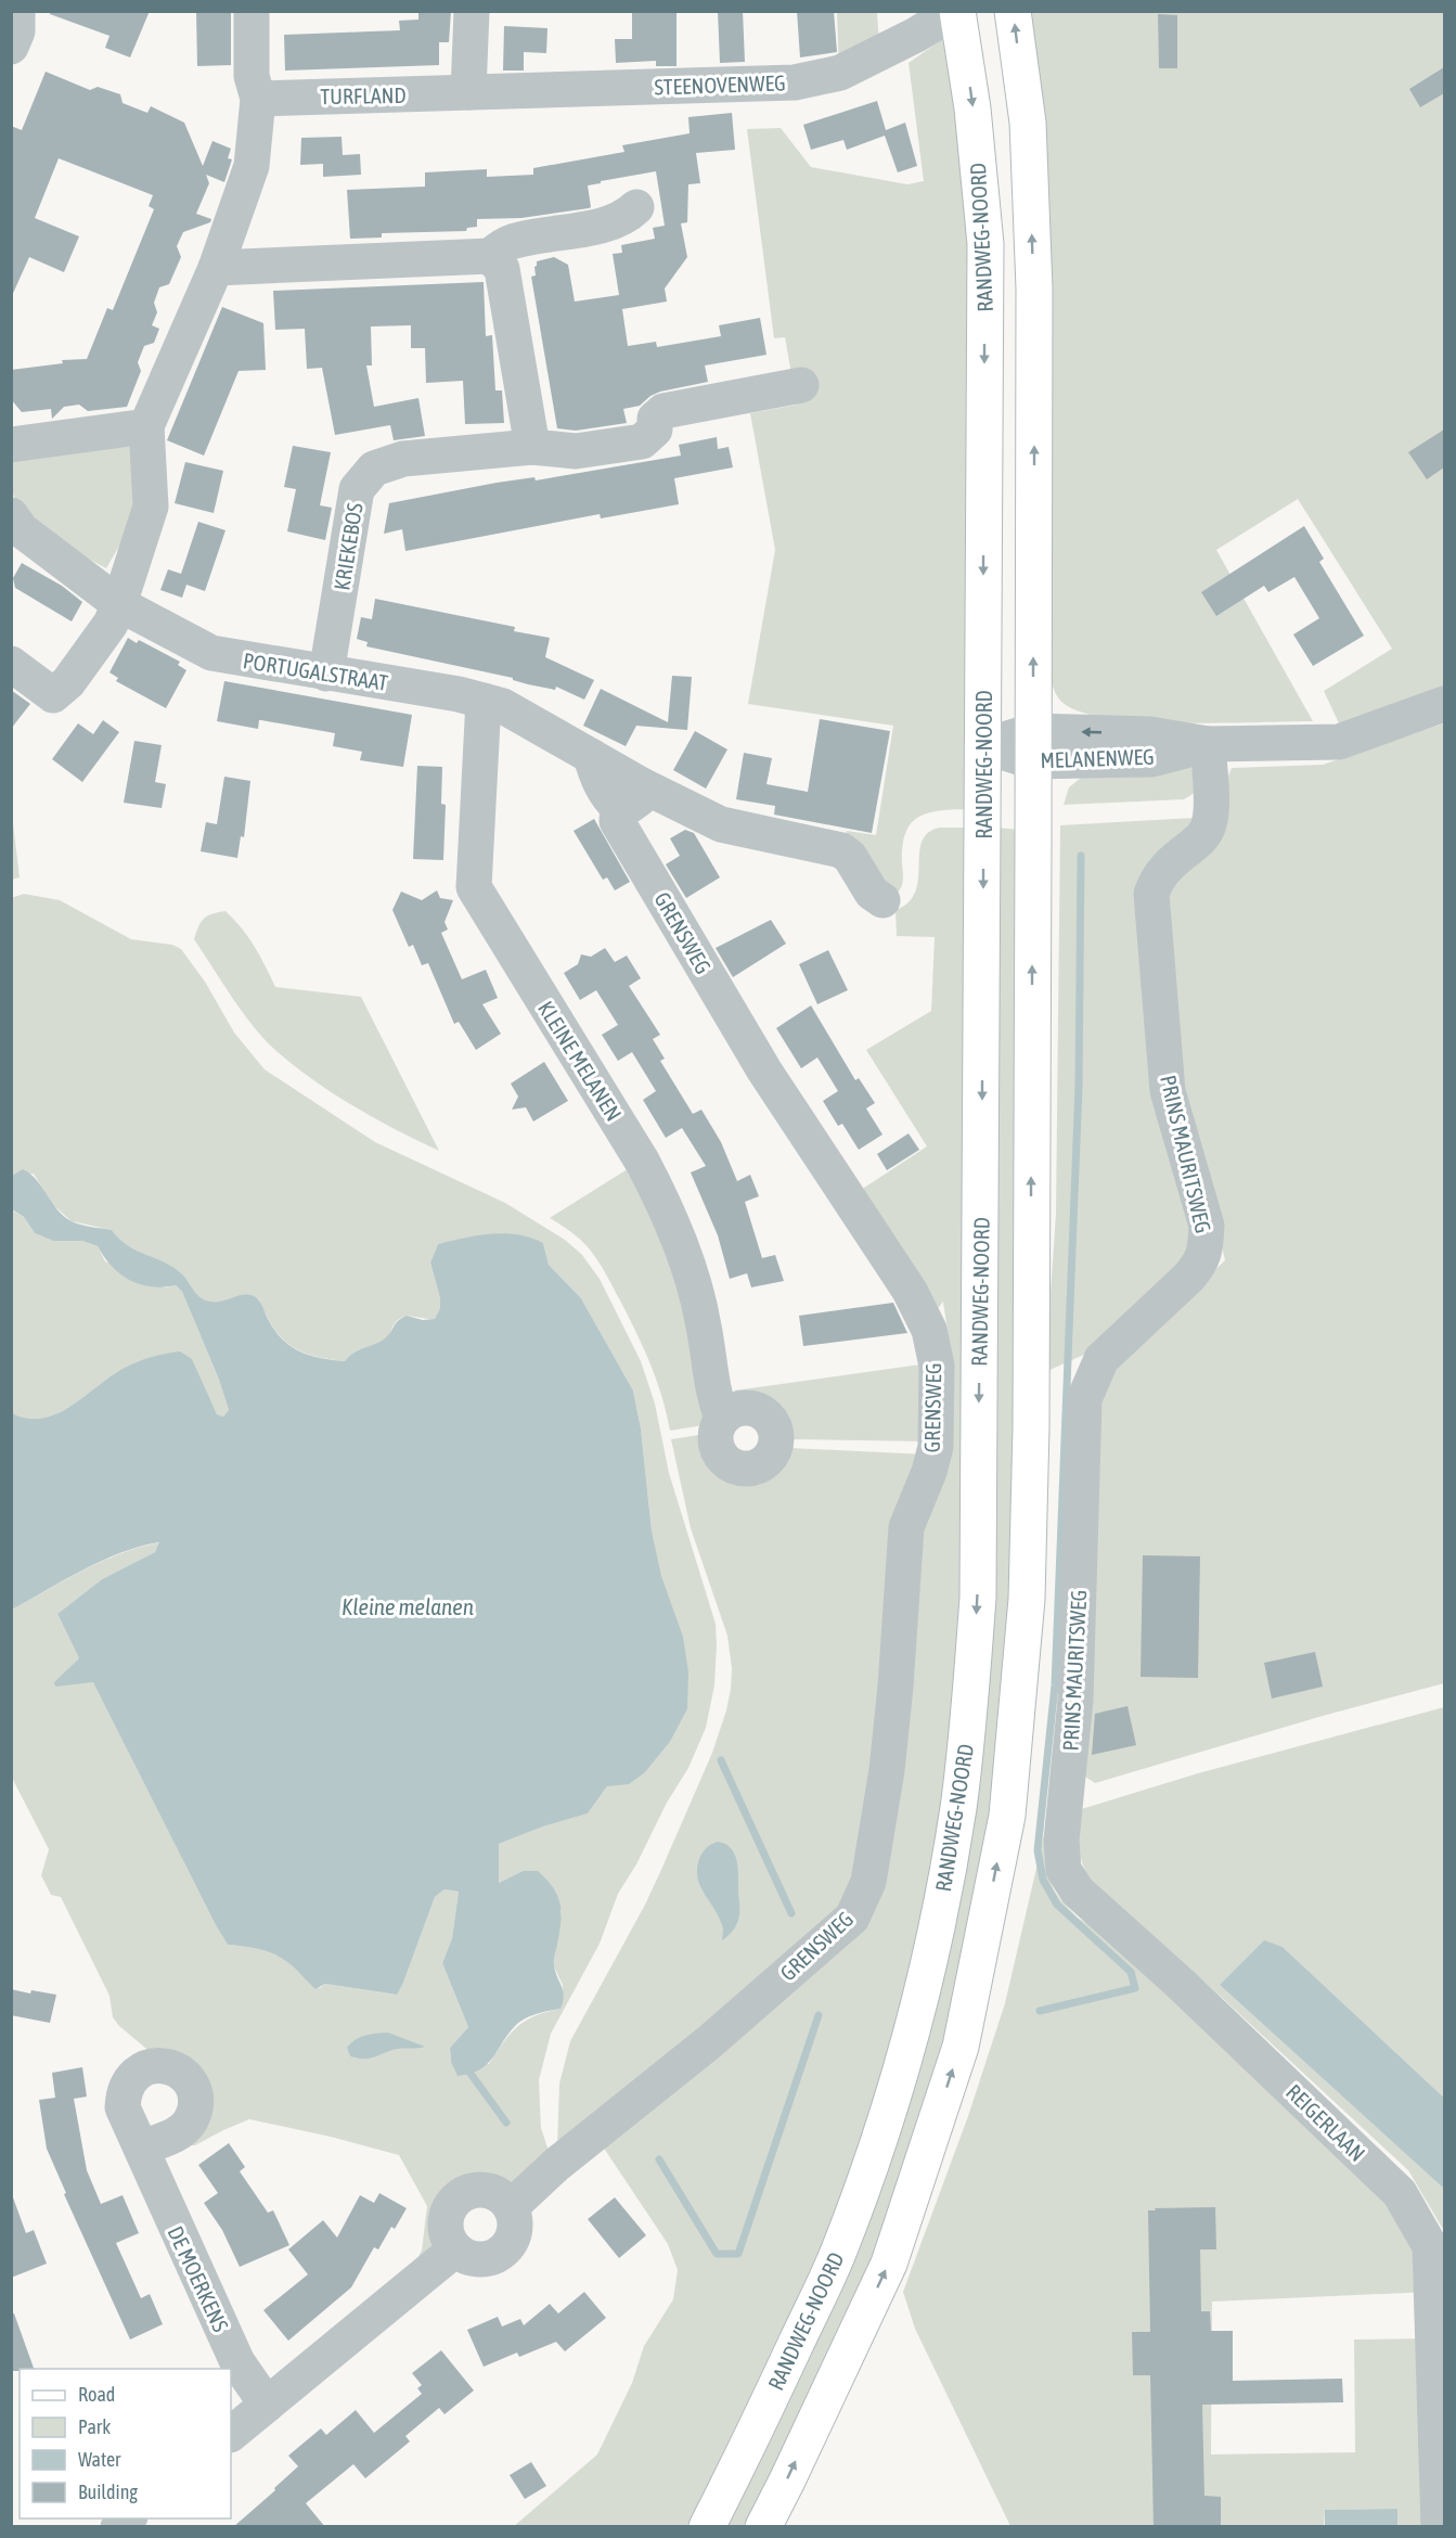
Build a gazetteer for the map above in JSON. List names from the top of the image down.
{
  "streets": {
    "main road": ["RANDWEG-NOORD"],
    "street": [
      "STEENOVENWEG",
      "TURFLAND",
      "KRIEKEBOS",
      "PORTUGALSTRAAT",
      "MELANENWEG",
      "GRENSWEG",
      "KLEINE MELANEN",
      "PRINS MAURITSWEG",
      "REIGERLAAN",
      "DE MOERKENS"
    ]
  },
  "crossings": [
    ["STEENOVENWEG", "TURFLAND"],
    ["STEENOVENWEG", "RANDWEG-NOORD"],
    ["RANDWEG-NOORD", "MELANENWEG"],
    ["KRIEKEBOS", "PORTUGALSTRAAT"],
    ["PORTUGALSTRAAT", "GRENSWEG"],
    ["PORTUGALSTRAAT", "KLEINE MELANEN"],
    ["MELANENWEG", "PRINS MAURITSWEG"],
    ["PRINS MAURITSWEG", "REIGERLAAN"]
  ],
  "water": ["Kleine melanen"],
  "legend": [
    "Road",
    "Park",
    "Water",
    "Building"
  ]
}
